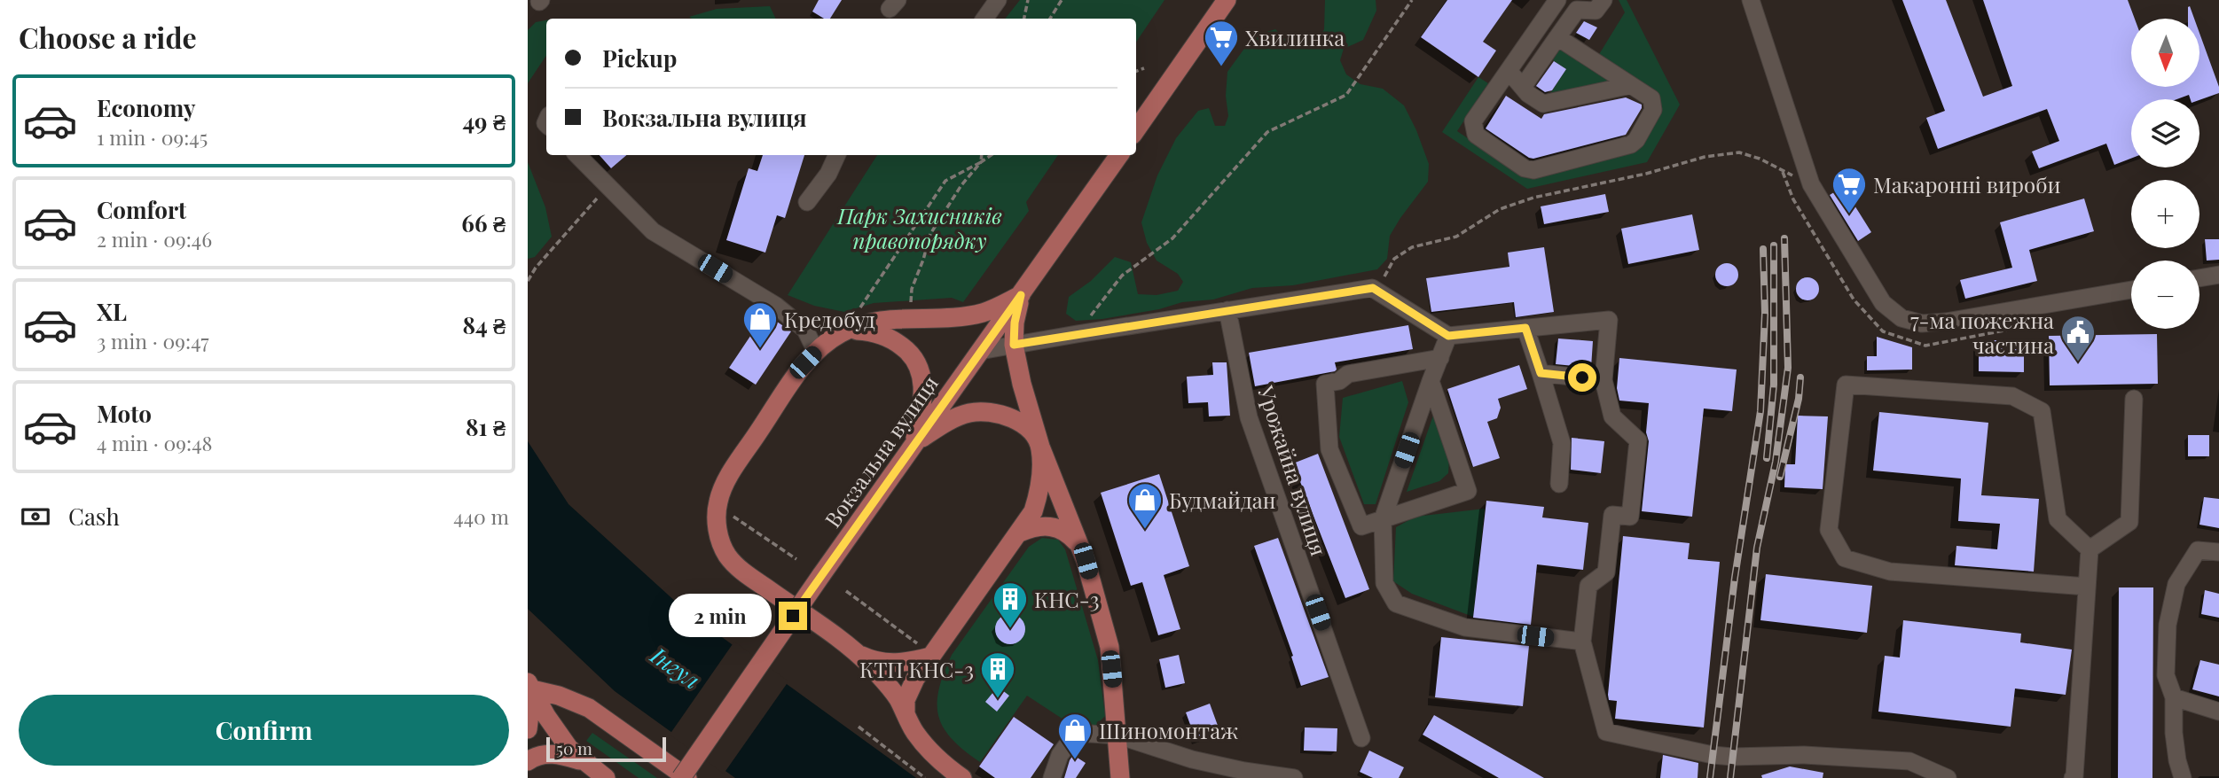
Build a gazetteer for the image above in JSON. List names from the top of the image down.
{
  "streets": {
    "main road": ["Вокзальна вулиця"],
    "street": ["Урожайна вулиця"]
  },
  "water": ["Інгул"],
  "parks": ["Парк Захисників правопорядку"],
  "places": {
    "supermarket": ["Хвилинка", "Макаронні вироби"],
    "shop": ["Кредобуд", "Будмайдан", "Шиномонтаж"],
    "public building": ["7-ма пожежна частина"],
    "building": ["КНС-3", "КТП КНС-3"]
  },
  "scale_bar": "50 m",
  "north": "bottom",
  "page": {
    "heading": "Choose a ride",
    "map_buttons": ["+", "−"],
    "banner": ["Pickup", "Вокзальна вулиця"],
    "list": [
      {
        "name": "Economy",
        "note": "1 min · 09:45",
        "value": "49 ₴"
      },
      {
        "name": "Comfort",
        "note": "2 min · 09:46",
        "value": "66 ₴"
      },
      {
        "name": "XL",
        "note": "3 min · 09:47",
        "value": "84 ₴"
      },
      {
        "name": "Moto",
        "note": "4 min · 09:48",
        "value": "81 ₴"
      }
    ],
    "pay": ["Cash", "440 m"],
    "bubble": "2 min",
    "buttons": "Confirm",
    "scale": "50 m"
  }
}
